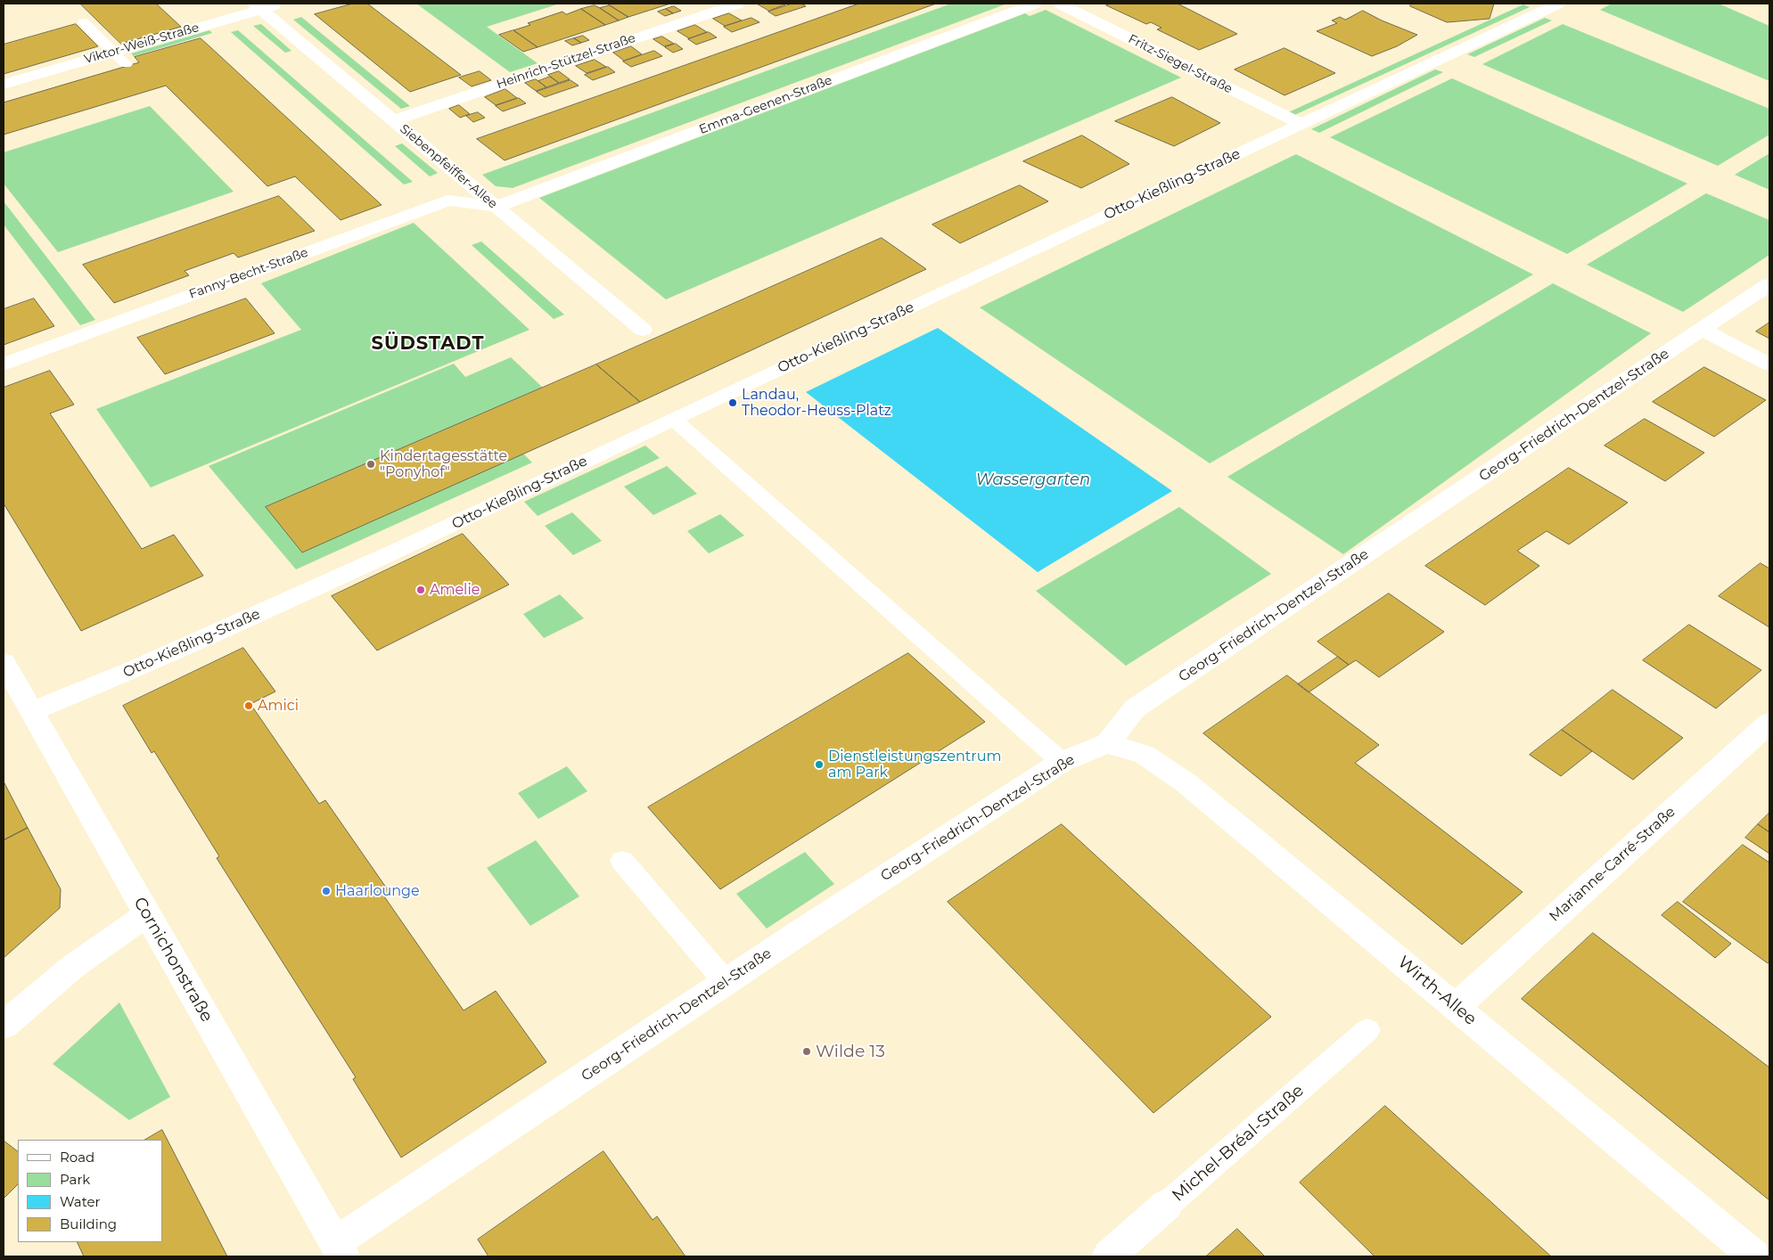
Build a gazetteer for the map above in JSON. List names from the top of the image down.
{
  "streets": {
    "street": [
      "Viktor-Weiß-Straße",
      "Heinrich-Stützel-Straße",
      "Fritz-Siegel-Straße",
      "Emma-Geenen-Straße",
      "Siebenpfeiffer-Allee",
      "Otto-Kießling-Straße",
      "Fanny-Becht-Straße",
      "Georg-Friedrich-Dentzel-Straße",
      "Marianne-Carré-Straße",
      "Cornichonstraße",
      "Wirth-Allee",
      "Michel-Bréal-Straße"
    ]
  },
  "crossings": [
    ["Viktor-Weiß-Straße", "Siebenpfeiffer-Allee"],
    ["Heinrich-Stützel-Straße", "Siebenpfeiffer-Allee"],
    ["Fritz-Siegel-Straße", "Otto-Kießling-Straße"],
    ["Emma-Geenen-Straße", "Siebenpfeiffer-Allee"],
    ["Emma-Geenen-Straße", "Fanny-Becht-Straße"],
    ["Siebenpfeiffer-Allee", "Fanny-Becht-Straße"],
    ["Otto-Kießling-Straße", "Cornichonstraße"],
    ["Georg-Friedrich-Dentzel-Straße", "Cornichonstraße"],
    ["Georg-Friedrich-Dentzel-Straße", "Wirth-Allee"],
    ["Marianne-Carré-Straße", "Wirth-Allee"]
  ],
  "districts": ["SÜDSTADT"],
  "water": ["Wassergarten"],
  "places": [
    "Landau, Theodor-Heuss-Platz",
    "Kindertagesstätte \"Ponyhof\"",
    "Amelie",
    "Amici",
    "Dienstleistungszentrum am Park",
    "Haarlounge",
    "Wilde 13"
  ],
  "legend": [
    "Road",
    "Park",
    "Water",
    "Building"
  ]
}
